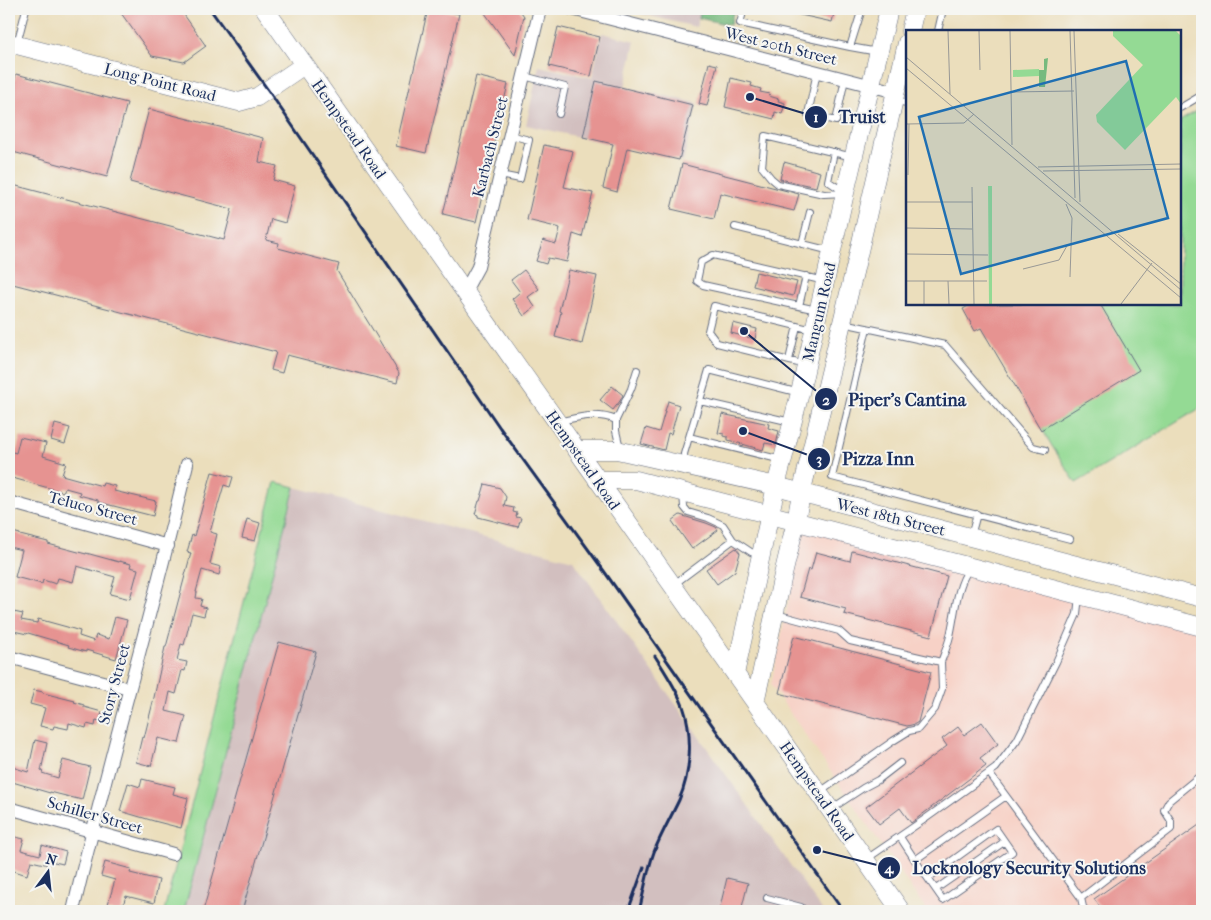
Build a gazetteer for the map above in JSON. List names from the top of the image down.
{
  "streets": {
    "main road": [
      "Long Point Road",
      "Hempstead Road",
      "Mangum Road",
      "West 18th Street"
    ],
    "street": [
      "West 20th Street",
      "Karbach Street",
      "Teluco Street",
      "Story Street",
      "Schiller Street"
    ]
  },
  "crossings": [
    ["West 20th Street", "Mangum Road"],
    ["Long Point Road", "Hempstead Road"],
    ["Hempstead Road", "Karbach Street"],
    ["Hempstead Road", "Mangum Road"],
    ["Hempstead Road", "West 18th Street"],
    ["Mangum Road", "West 18th Street"],
    ["Teluco Street", "Story Street"],
    ["Story Street", "Schiller Street"]
  ],
  "places": [
    "Truist",
    "Piper's Cantina",
    "Pizza Inn",
    "Locknology Security Solutions"
  ],
  "north": "top"
}
